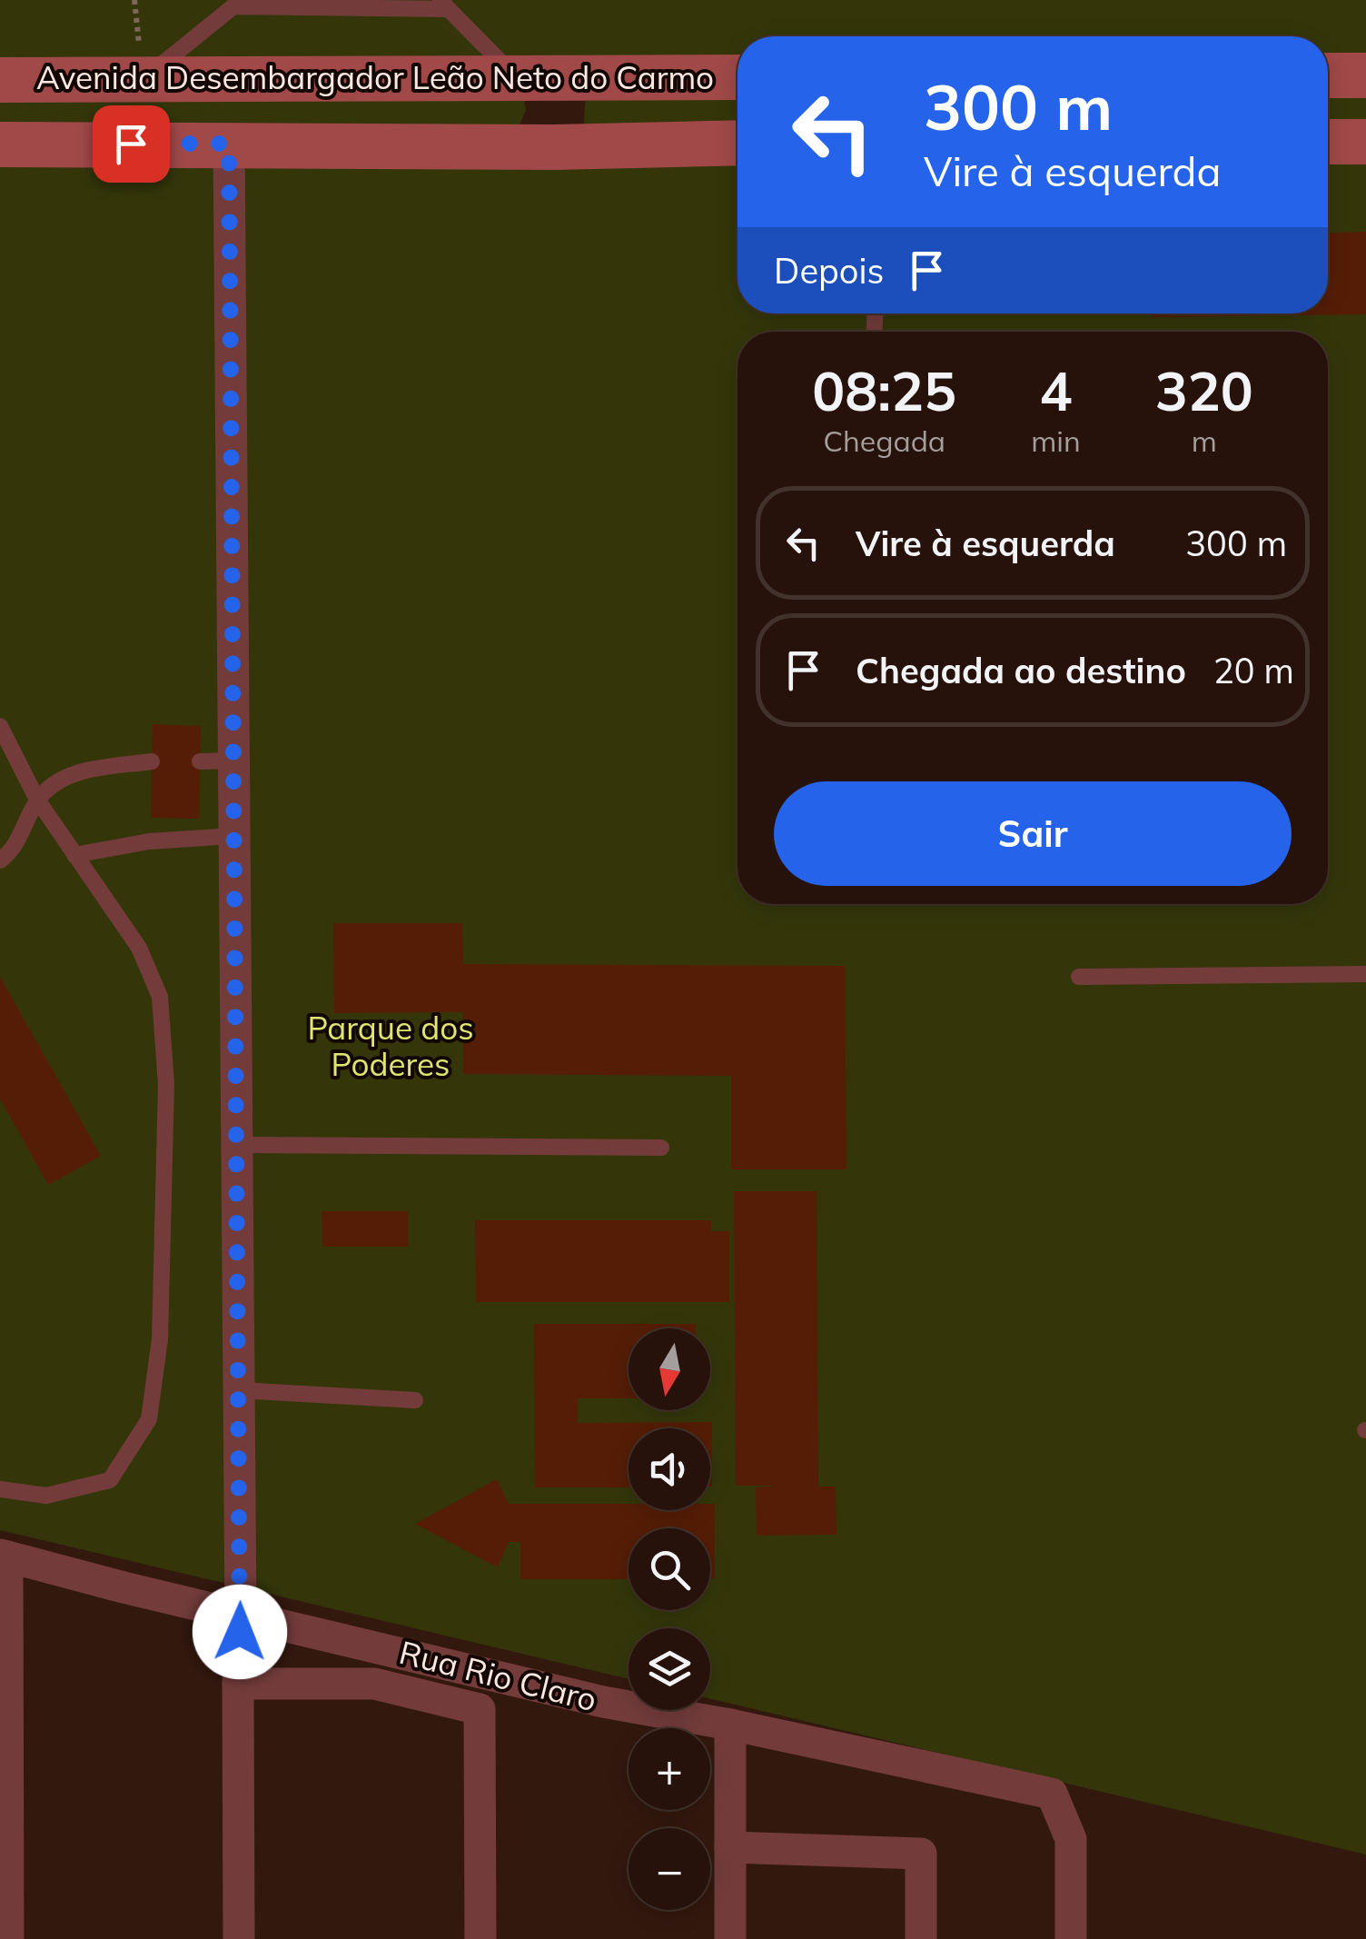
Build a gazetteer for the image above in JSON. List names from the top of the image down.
{
  "streets": {
    "main road": ["Avenida Desembargador Leão Neto do Carmo"],
    "street": ["Rua Rio Claro"]
  },
  "parks": ["Parque dos Poderes"],
  "north": "bottom",
  "page": {
    "turn": ["300 m", "Vire à esquerda"],
    "then": "Depois",
    "eta": [
      "08:25",
      "Chegada",
      "4",
      "min",
      "320",
      "m"
    ],
    "list": [
      {
        "name": "Vire à esquerda",
        "value": "300 m"
      },
      {
        "name": "Chegada ao destino",
        "value": "20 m"
      }
    ],
    "buttons": "Sair",
    "map_buttons": ["+", "−"]
  }
}
